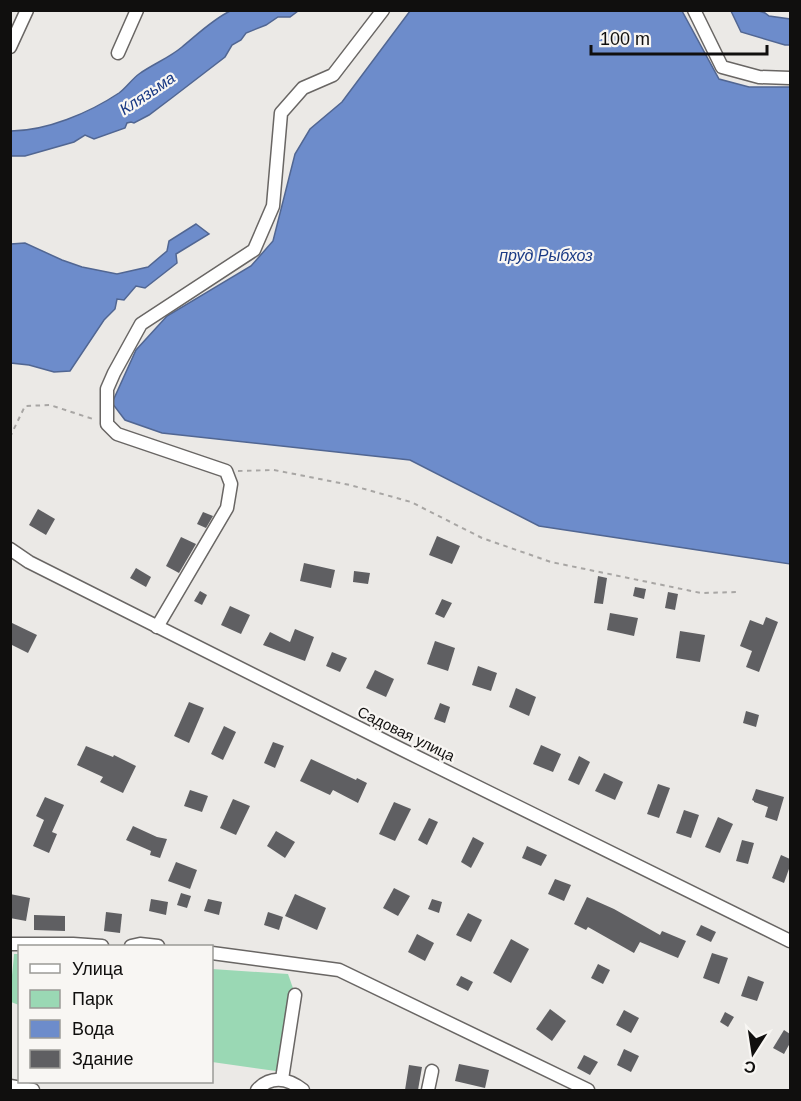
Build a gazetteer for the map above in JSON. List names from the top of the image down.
{
  "streets": {
    "street": ["Садовая улица"]
  },
  "water": ["Клязьма", "пруд Рыбхоз"],
  "legend": [
    "Улица",
    "Парк",
    "Вода",
    "Здание"
  ],
  "scale_bar": "100 m",
  "north": "bottom"
}
